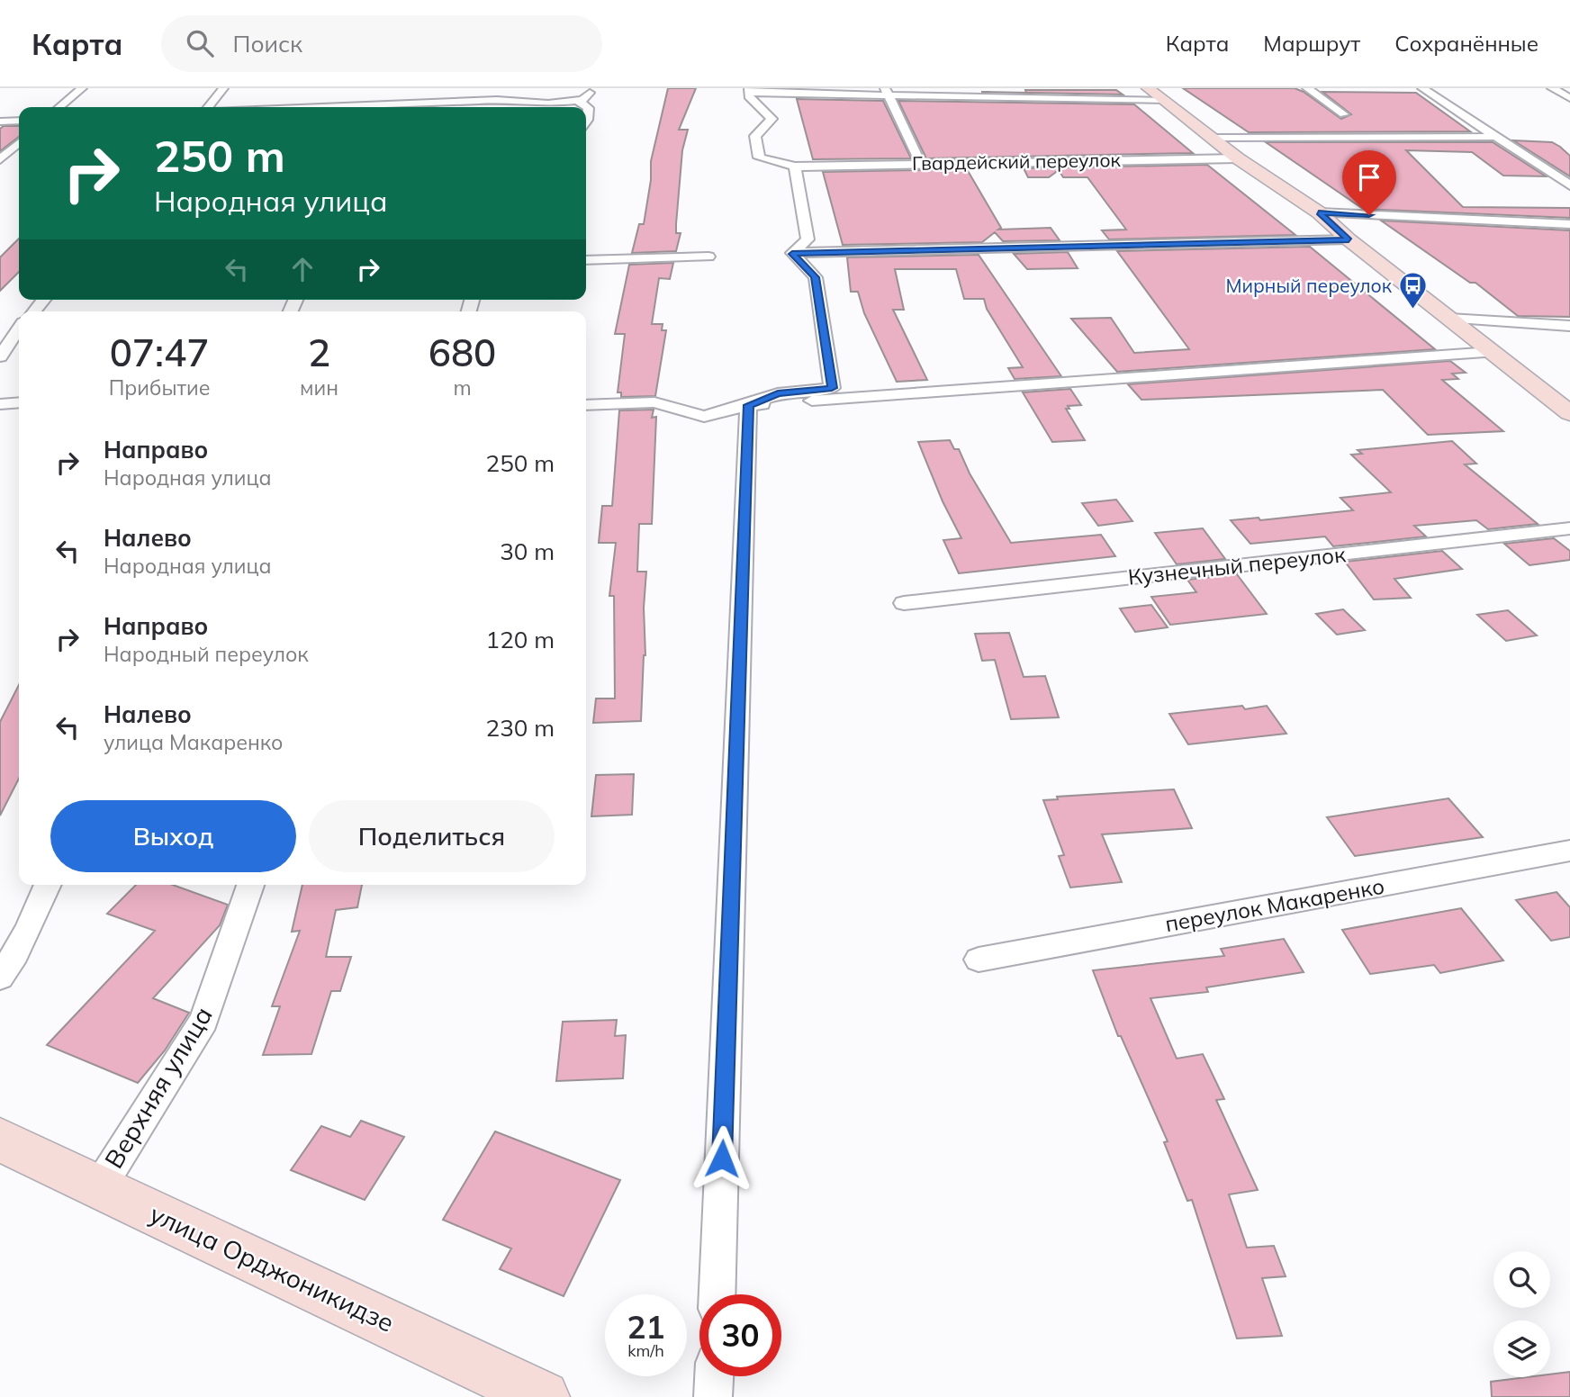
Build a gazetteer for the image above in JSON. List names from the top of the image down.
{
  "streets": {
    "main road": ["улица Орджоникидзе"],
    "street": [
      "Гвардейский переулок",
      "Кузнечный переулок",
      "переулок Макаренко",
      "Верхняя улица"
    ]
  },
  "crossings": [
    ["Верхняя улица", "улица Орджоникидзе"]
  ],
  "places": {
    "bus stop": ["Мирный переулок"]
  },
  "page": {
    "header": "Карта",
    "search": "Поиск",
    "nav": ["Карта", "Маршрут", "Сохранённые"],
    "turn": ["250 m", "Народная улица"],
    "eta": [
      "07:47",
      "Прибытие",
      "2",
      "мин",
      "680",
      "m"
    ],
    "list": [
      {
        "name": "Направо",
        "note": "Народная улица",
        "value": "250 m"
      },
      {
        "name": "Налево",
        "note": "Народная улица",
        "value": "30 m"
      },
      {
        "name": "Направо",
        "note": "Народный переулок",
        "value": "120 m"
      },
      {
        "name": "Налево",
        "note": "улица Макаренко",
        "value": "230 m"
      }
    ],
    "buttons": ["Выход", "Поделиться"],
    "speed": "21 km/h",
    "limit": "30"
  }
}
